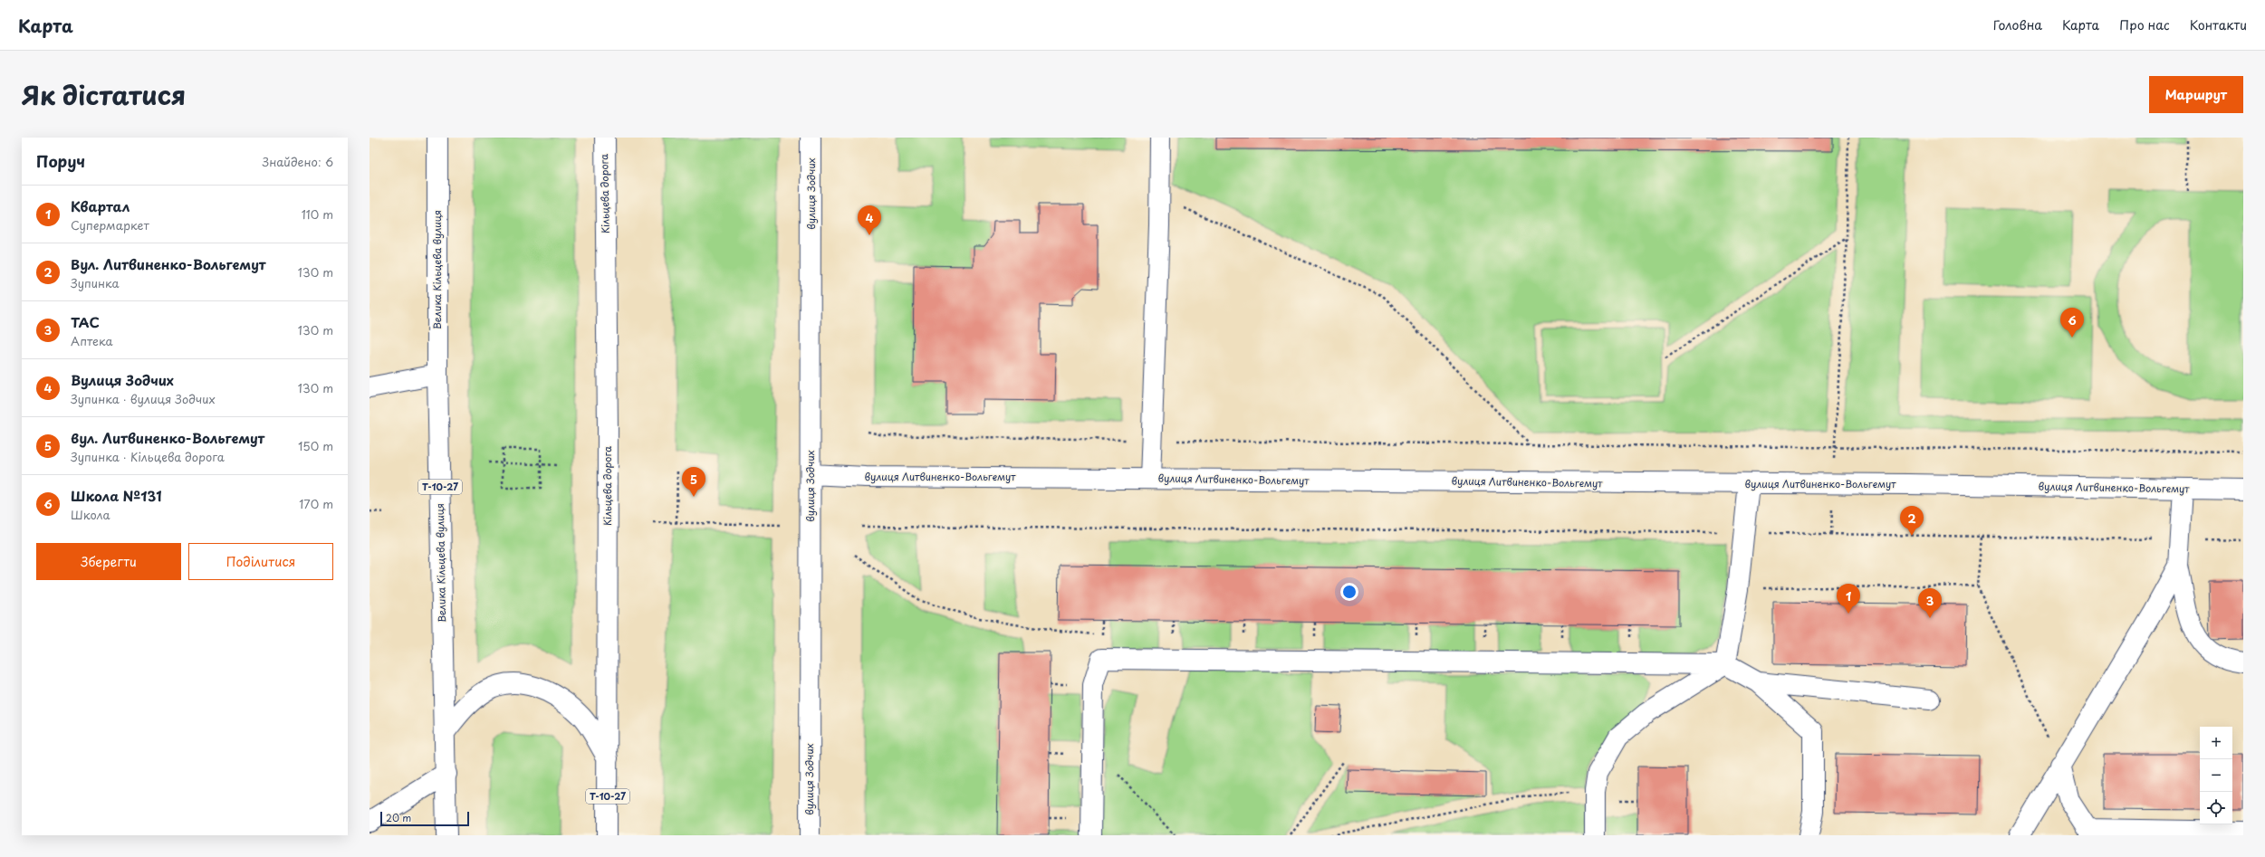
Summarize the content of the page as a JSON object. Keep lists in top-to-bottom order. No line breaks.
{"streets":{"main road":["Кільцева дорога","вулиця Зодчих","Велика Кільцева вулиця","вулиця Литвиненко-Вольгемут","Т-10-27"]},"crossings":[["вулиця Зодчих","вулиця Литвиненко-Вольгемут"]],"scale_bar":"20 m","page":{"header":"Карта","nav":["Головна","Карта","Про нас","Контакти"],"title":"Як дістатися","buttons":["Маршрут",["Зберегти","Поділитися"]],"heading":["Поруч","Знайдено: 6"],"list":[{"mark":"1","name":"Квартал","note":"Супермаркет","value":"110 m"},{"mark":"2","name":"Вул. Литвиненко-Вольгемут","note":"Зупинка","value":"130 m"},{"mark":"3","name":"ТАС","note":"Аптека","value":"130 m"},{"mark":"4","name":"Вулиця Зодчих","note":"Зупинка · вулиця Зодчих","value":"130 m"},{"mark":"5","name":"вул. Литвиненко-Вольгемут","note":"Зупинка · Кільцева дорога","value":"150 m"},{"mark":"6","name":"Школа №131","note":"Школа","value":"170 m"}],"pins":["4","6","5","2","1","3"],"map_buttons":["+","−"],"scale":"20 m"}}
